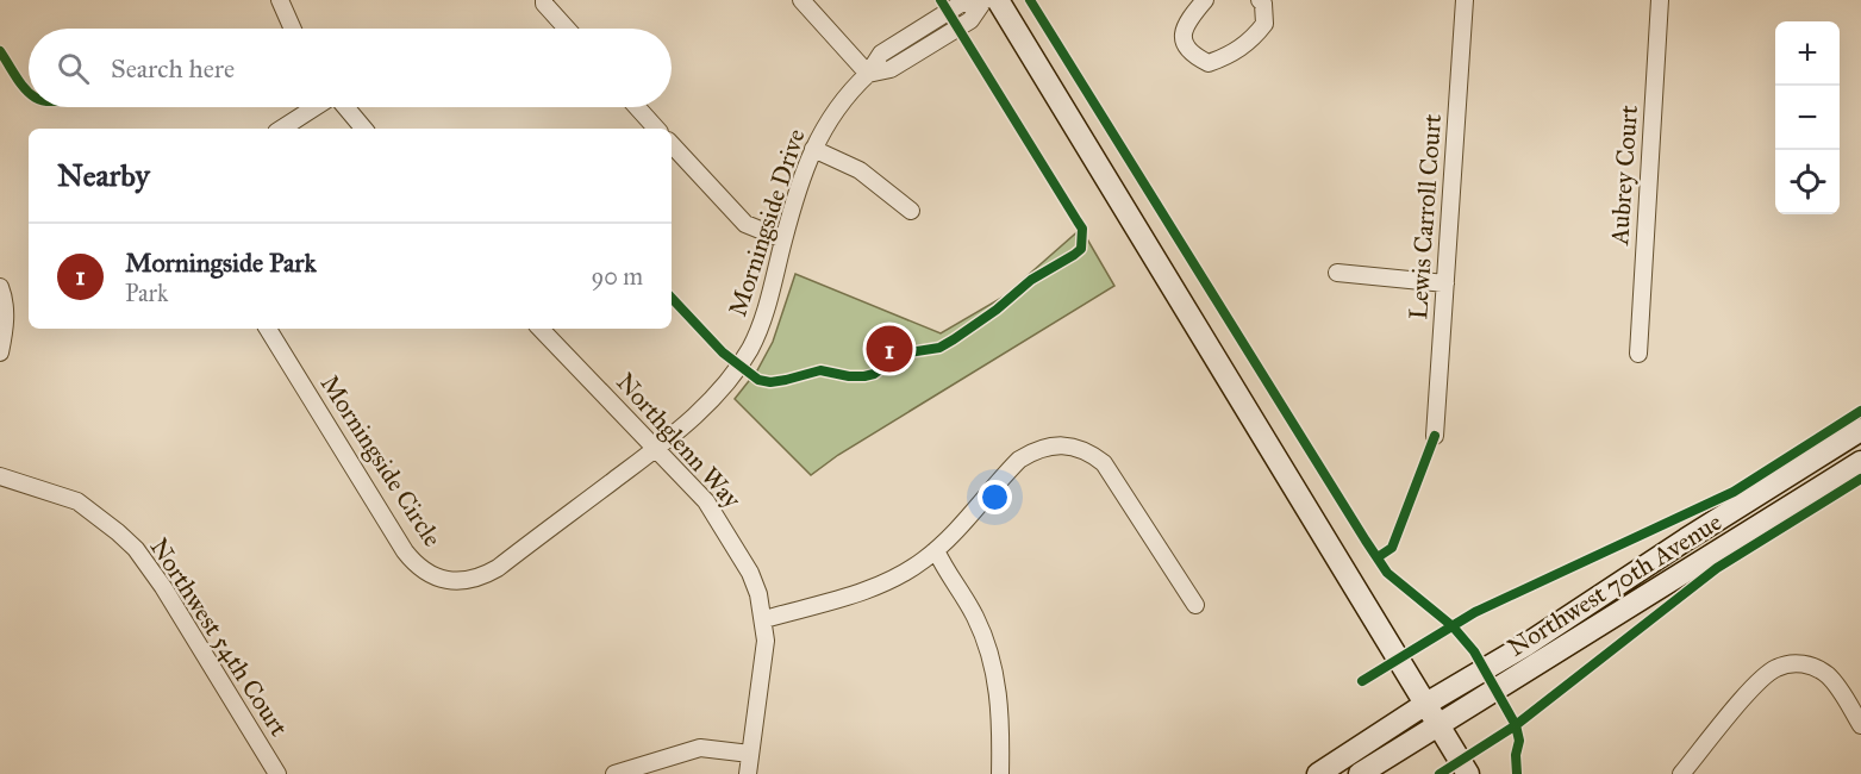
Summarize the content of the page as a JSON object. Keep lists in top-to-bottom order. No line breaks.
{"streets":{"main road":["Northwest 70th Avenue"],"street":["Aubrey Court","Lewis Carroll Court","Morningside Drive","Northglenn Way","Morningside Circle","Northwest 54th Court"]},"crossings":[["Morningside Drive","Northglenn Way"],["Morningside Drive","Morningside Circle"],["Northglenn Way","Morningside Circle"]],"page":{"map_buttons":["+","−"],"search":"Search here","heading":"Nearby","list":[{"mark":"1","name":"Morningside Park","note":"Park","value":"90 m"}],"pins":"1"}}
